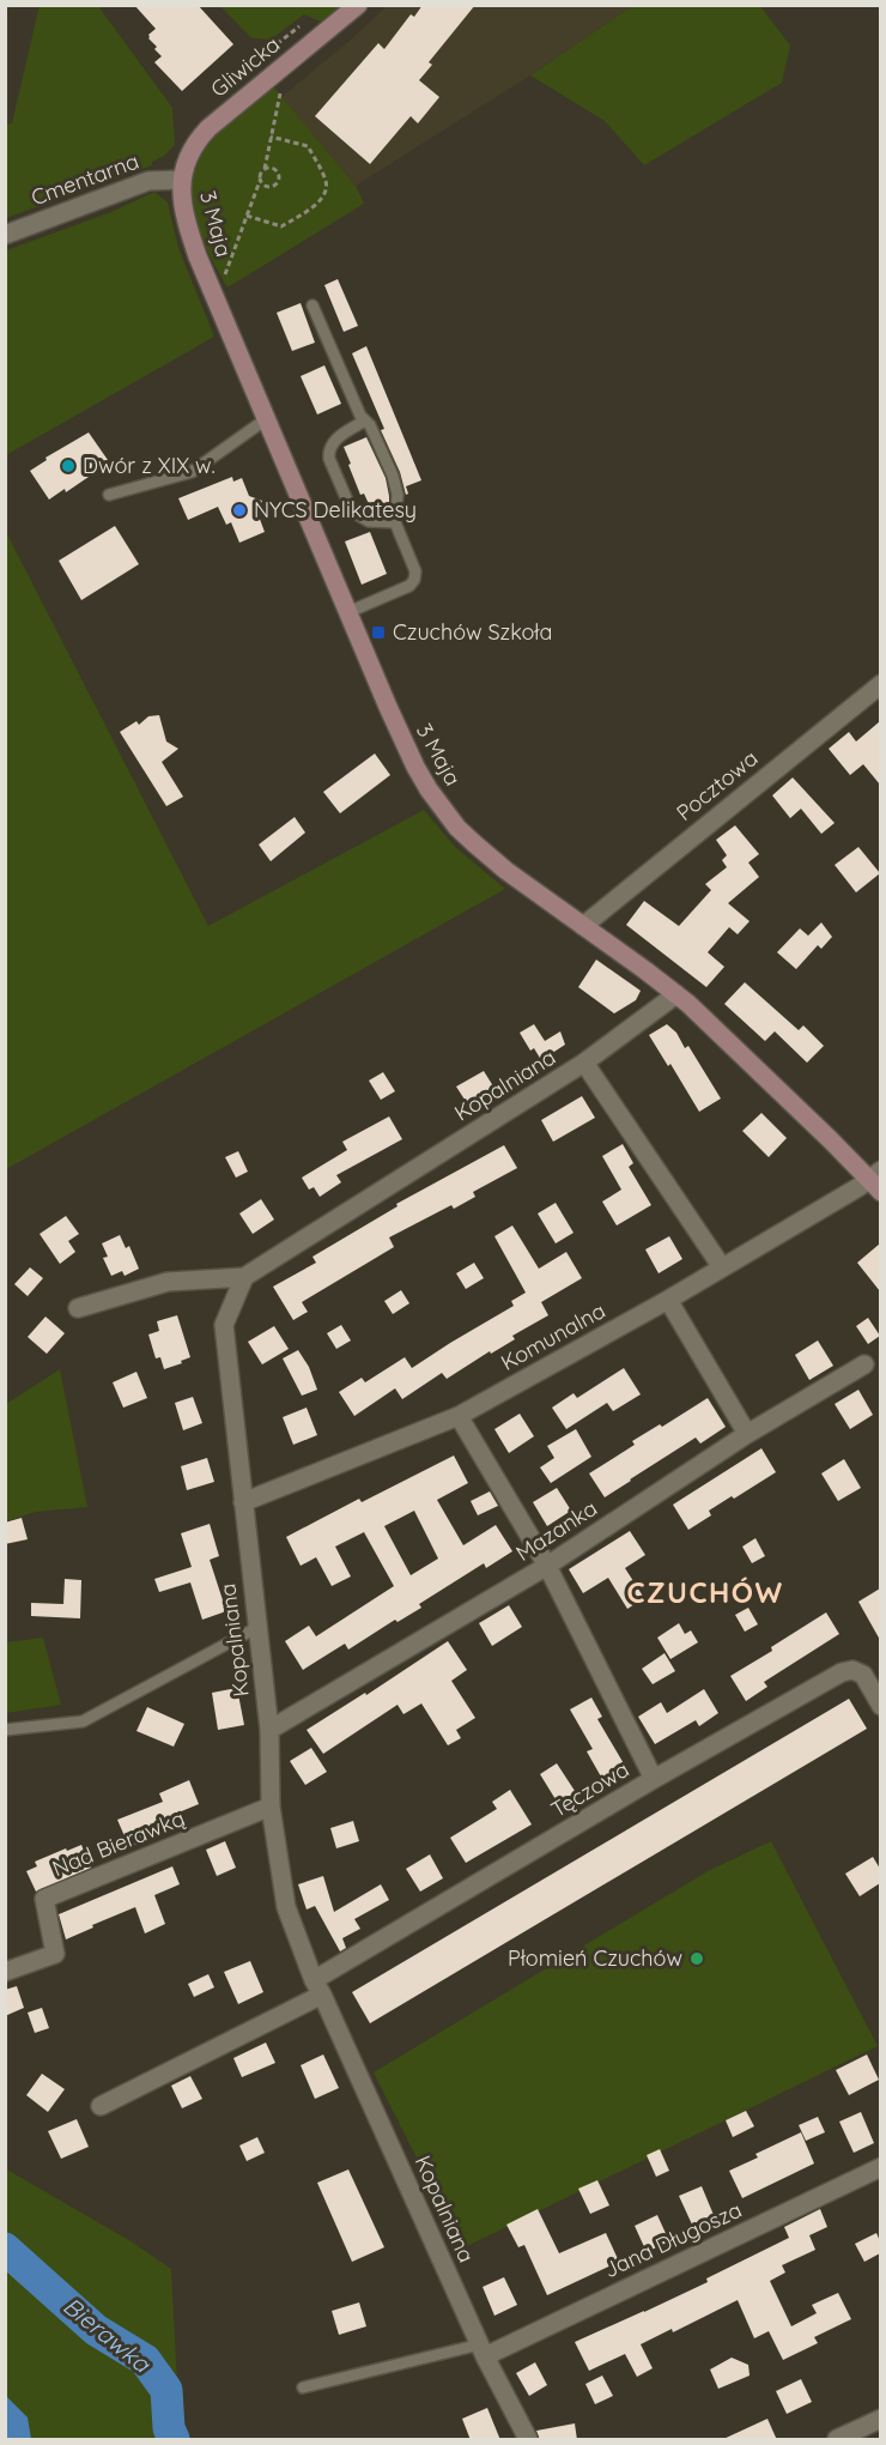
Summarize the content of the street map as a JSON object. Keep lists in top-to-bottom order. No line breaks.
{"streets":{"main road":["Gliwicka","3 Maja"],"street":["Cmentarna","Pocztowa","Kopalniana","Komunalna","Mazanka","Tęczowa","Nad Bierawką","Jana Długosza"]},"crossings":[["Gliwicka","Cmentarna"],["Gliwicka","3 Maja"],["Cmentarna","3 Maja"],["3 Maja","Pocztowa"],["3 Maja","Kopalniana"],["3 Maja","Komunalna"],["Kopalniana","Komunalna"],["Kopalniana","Mazanka"],["Kopalniana","Tęczowa"],["Kopalniana","Nad Bierawką"],["Kopalniana","Jana Długosza"]],"districts":["CZUCHÓW"],"water":["Bierawka"],"places":{"other":["Dwór z XIX w.","NYCS Delikatesy","Płomień Czuchów"],"transit":["Czuchów Szkoła"]}}
